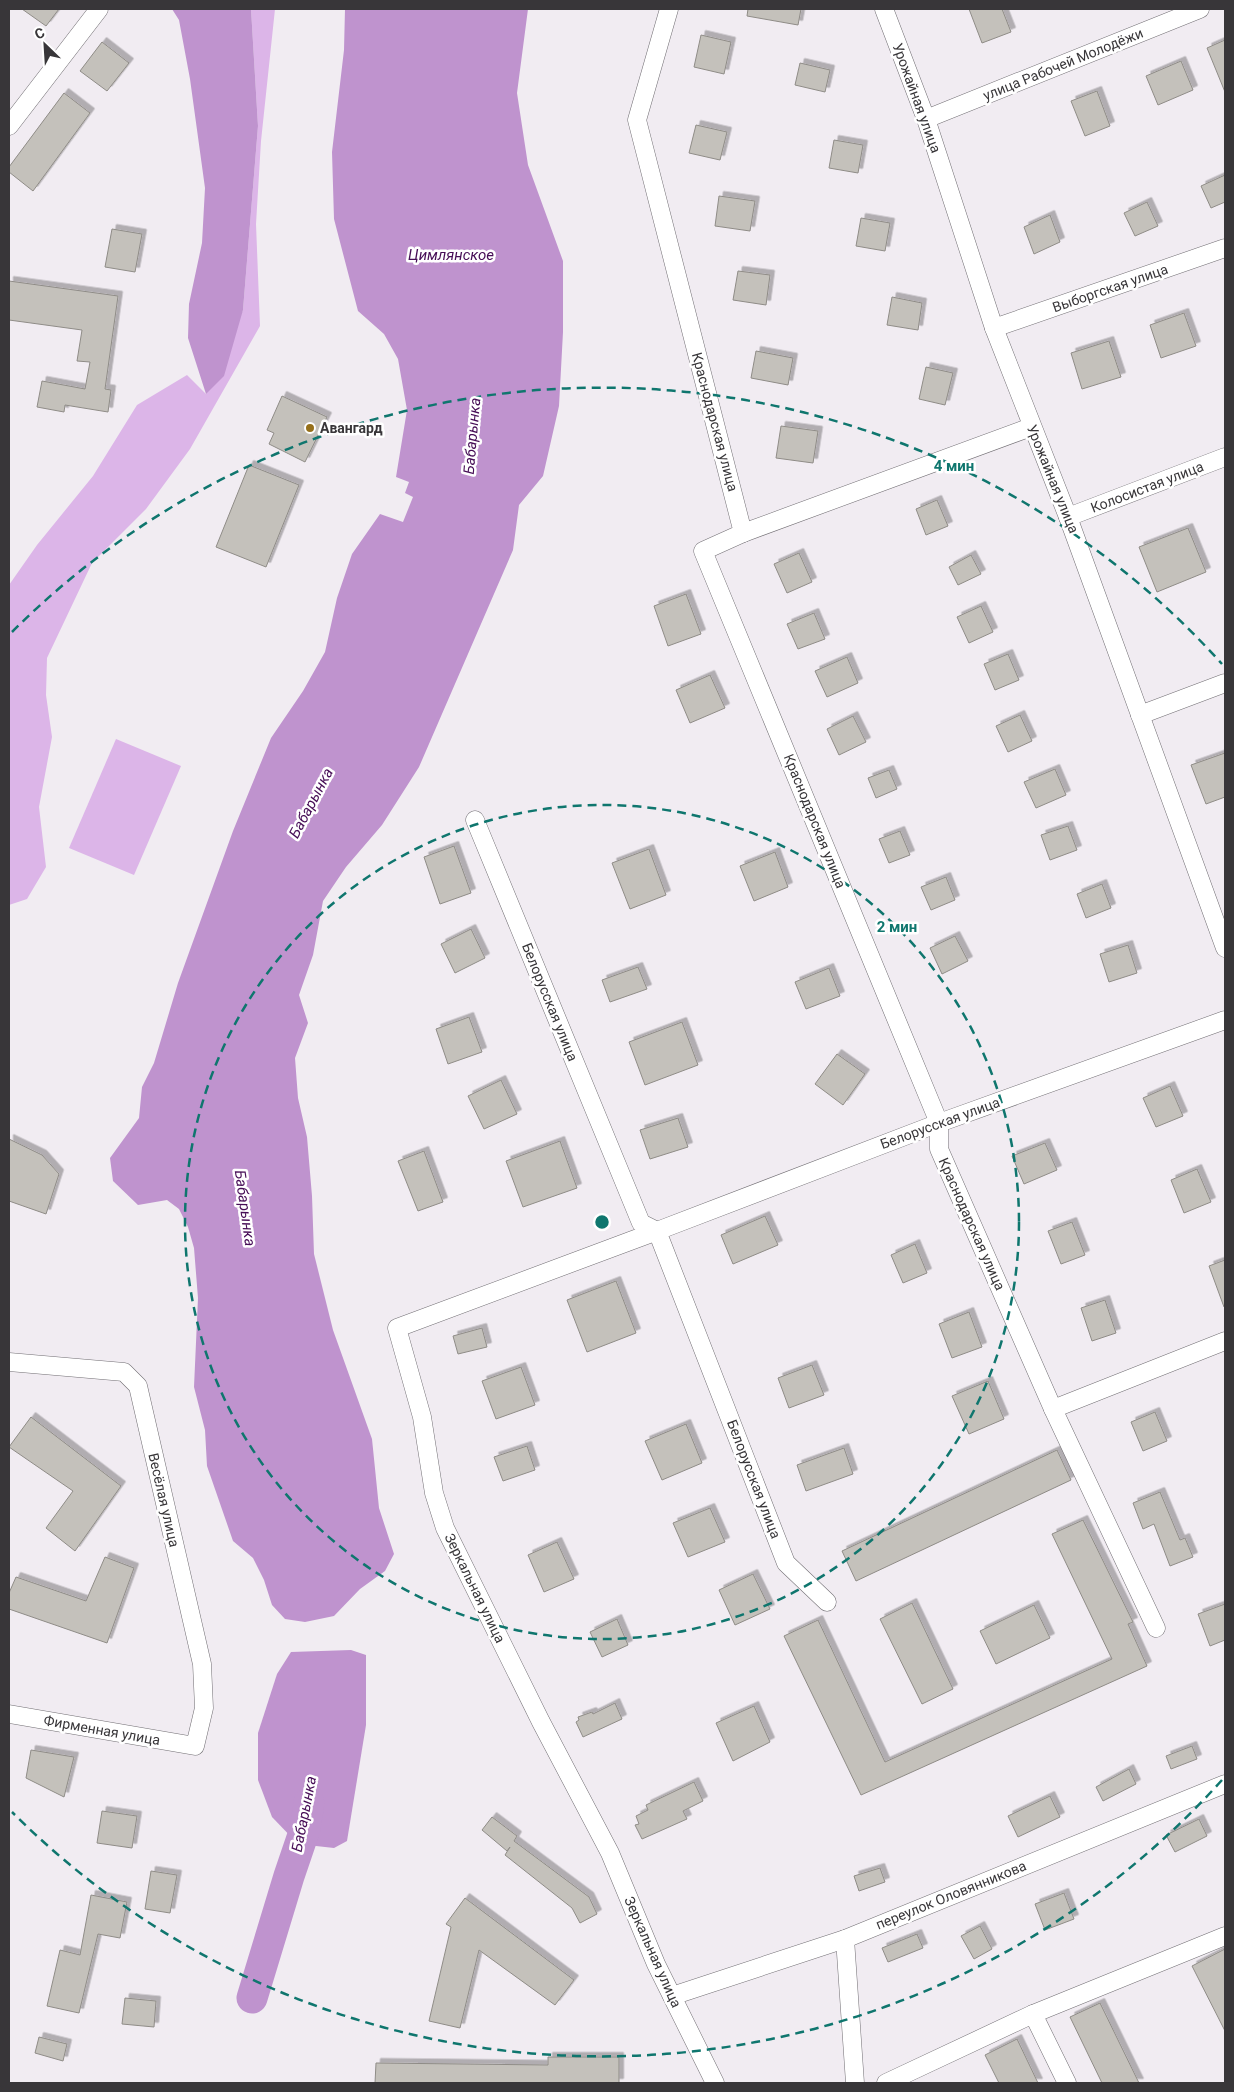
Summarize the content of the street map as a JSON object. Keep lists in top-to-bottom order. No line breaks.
{"streets":{"street":["улица Рабочей Молодёжи","Урожайная улица","Выборгская улица","Краснодарская улица","Колосистая улица","Белорусская улица","Весёлая улица","Зеркальная улица","Фирменная улица","переулок Оловянникова"]},"crossings":[["улица Рабочей Молодёжи","Урожайная улица"],["Урожайная улица","Выборгская улица"],["Урожайная улица","Колосистая улица"],["Краснодарская улица","Белорусская улица"],["Белорусская улица","Зеркальная улица"],["Весёлая улица","Фирменная улица"],["Зеркальная улица","переулок Оловянникова"]],"water":["Цимлянское","Бабарынка"],"places":["Авангард"],"north":"top left","rings":["4 мин","2 мин"]}
